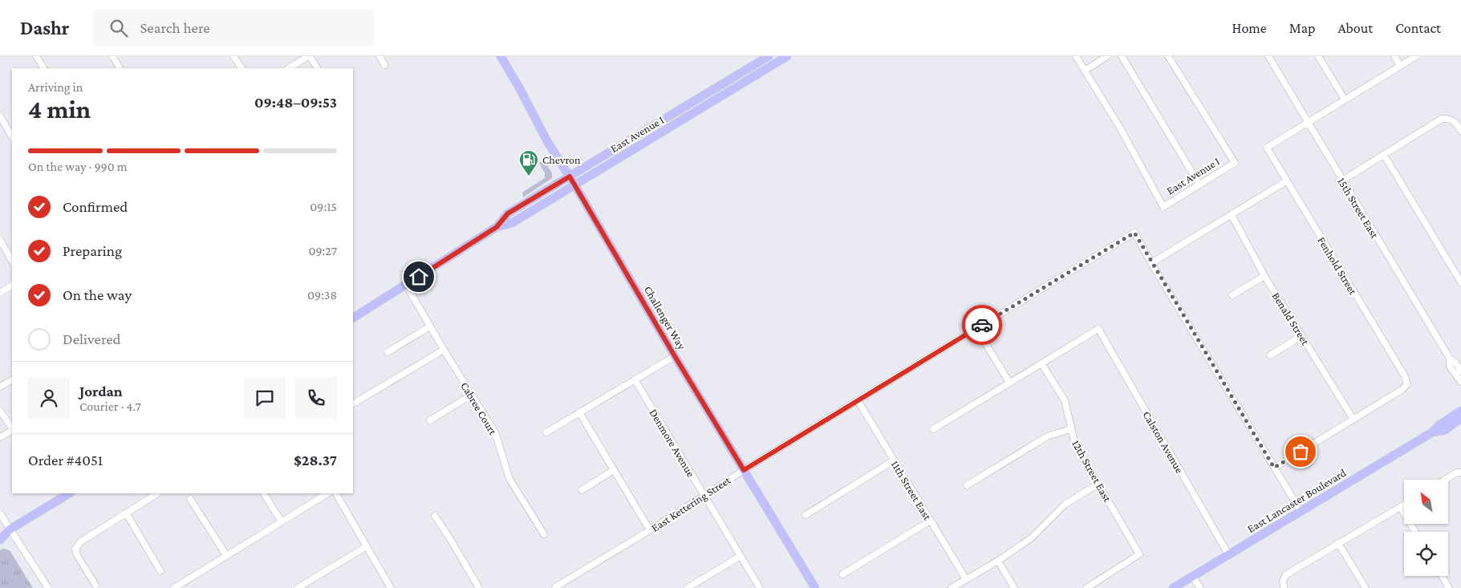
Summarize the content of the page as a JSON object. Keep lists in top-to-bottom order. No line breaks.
{"streets":{"main road":["East Avenue I","Challenger Way","East Lancaster Boulevard"],"street":["15th Street East","Fenhold Street","Benald Street","Cabree Court","Calston Avenue","Denmore Avenue","12th Street East","11th Street East","East Kettering Street"]},"crossings":[["East Avenue I","Challenger Way"],["East Avenue I","Cabree Court"],["15th Street East","Fenhold Street"],["Fenhold Street","Benald Street"],["Challenger Way","East Kettering Street"],["Calston Avenue","12th Street East"],["Calston Avenue","East Lancaster Boulevard"],["Denmore Avenue","East Kettering Street"],["11th Street East","East Kettering Street"]],"places":{"fuel station":["Chevron"]},"north":"top left","page":{"header":"Dashr","search":"Search here","nav":["Home","Map","About","Contact"],"heading":["4 min","Arriving in","09:48–09:53"],"panel":["Jordan","Courier · 4.7","Order #4051","$28.37"],"bar":"On the way · 990 m","list":[["Confirmed","09:15"],["Preparing","09:27"],["On the way","09:38"],"Delivered"]}}
